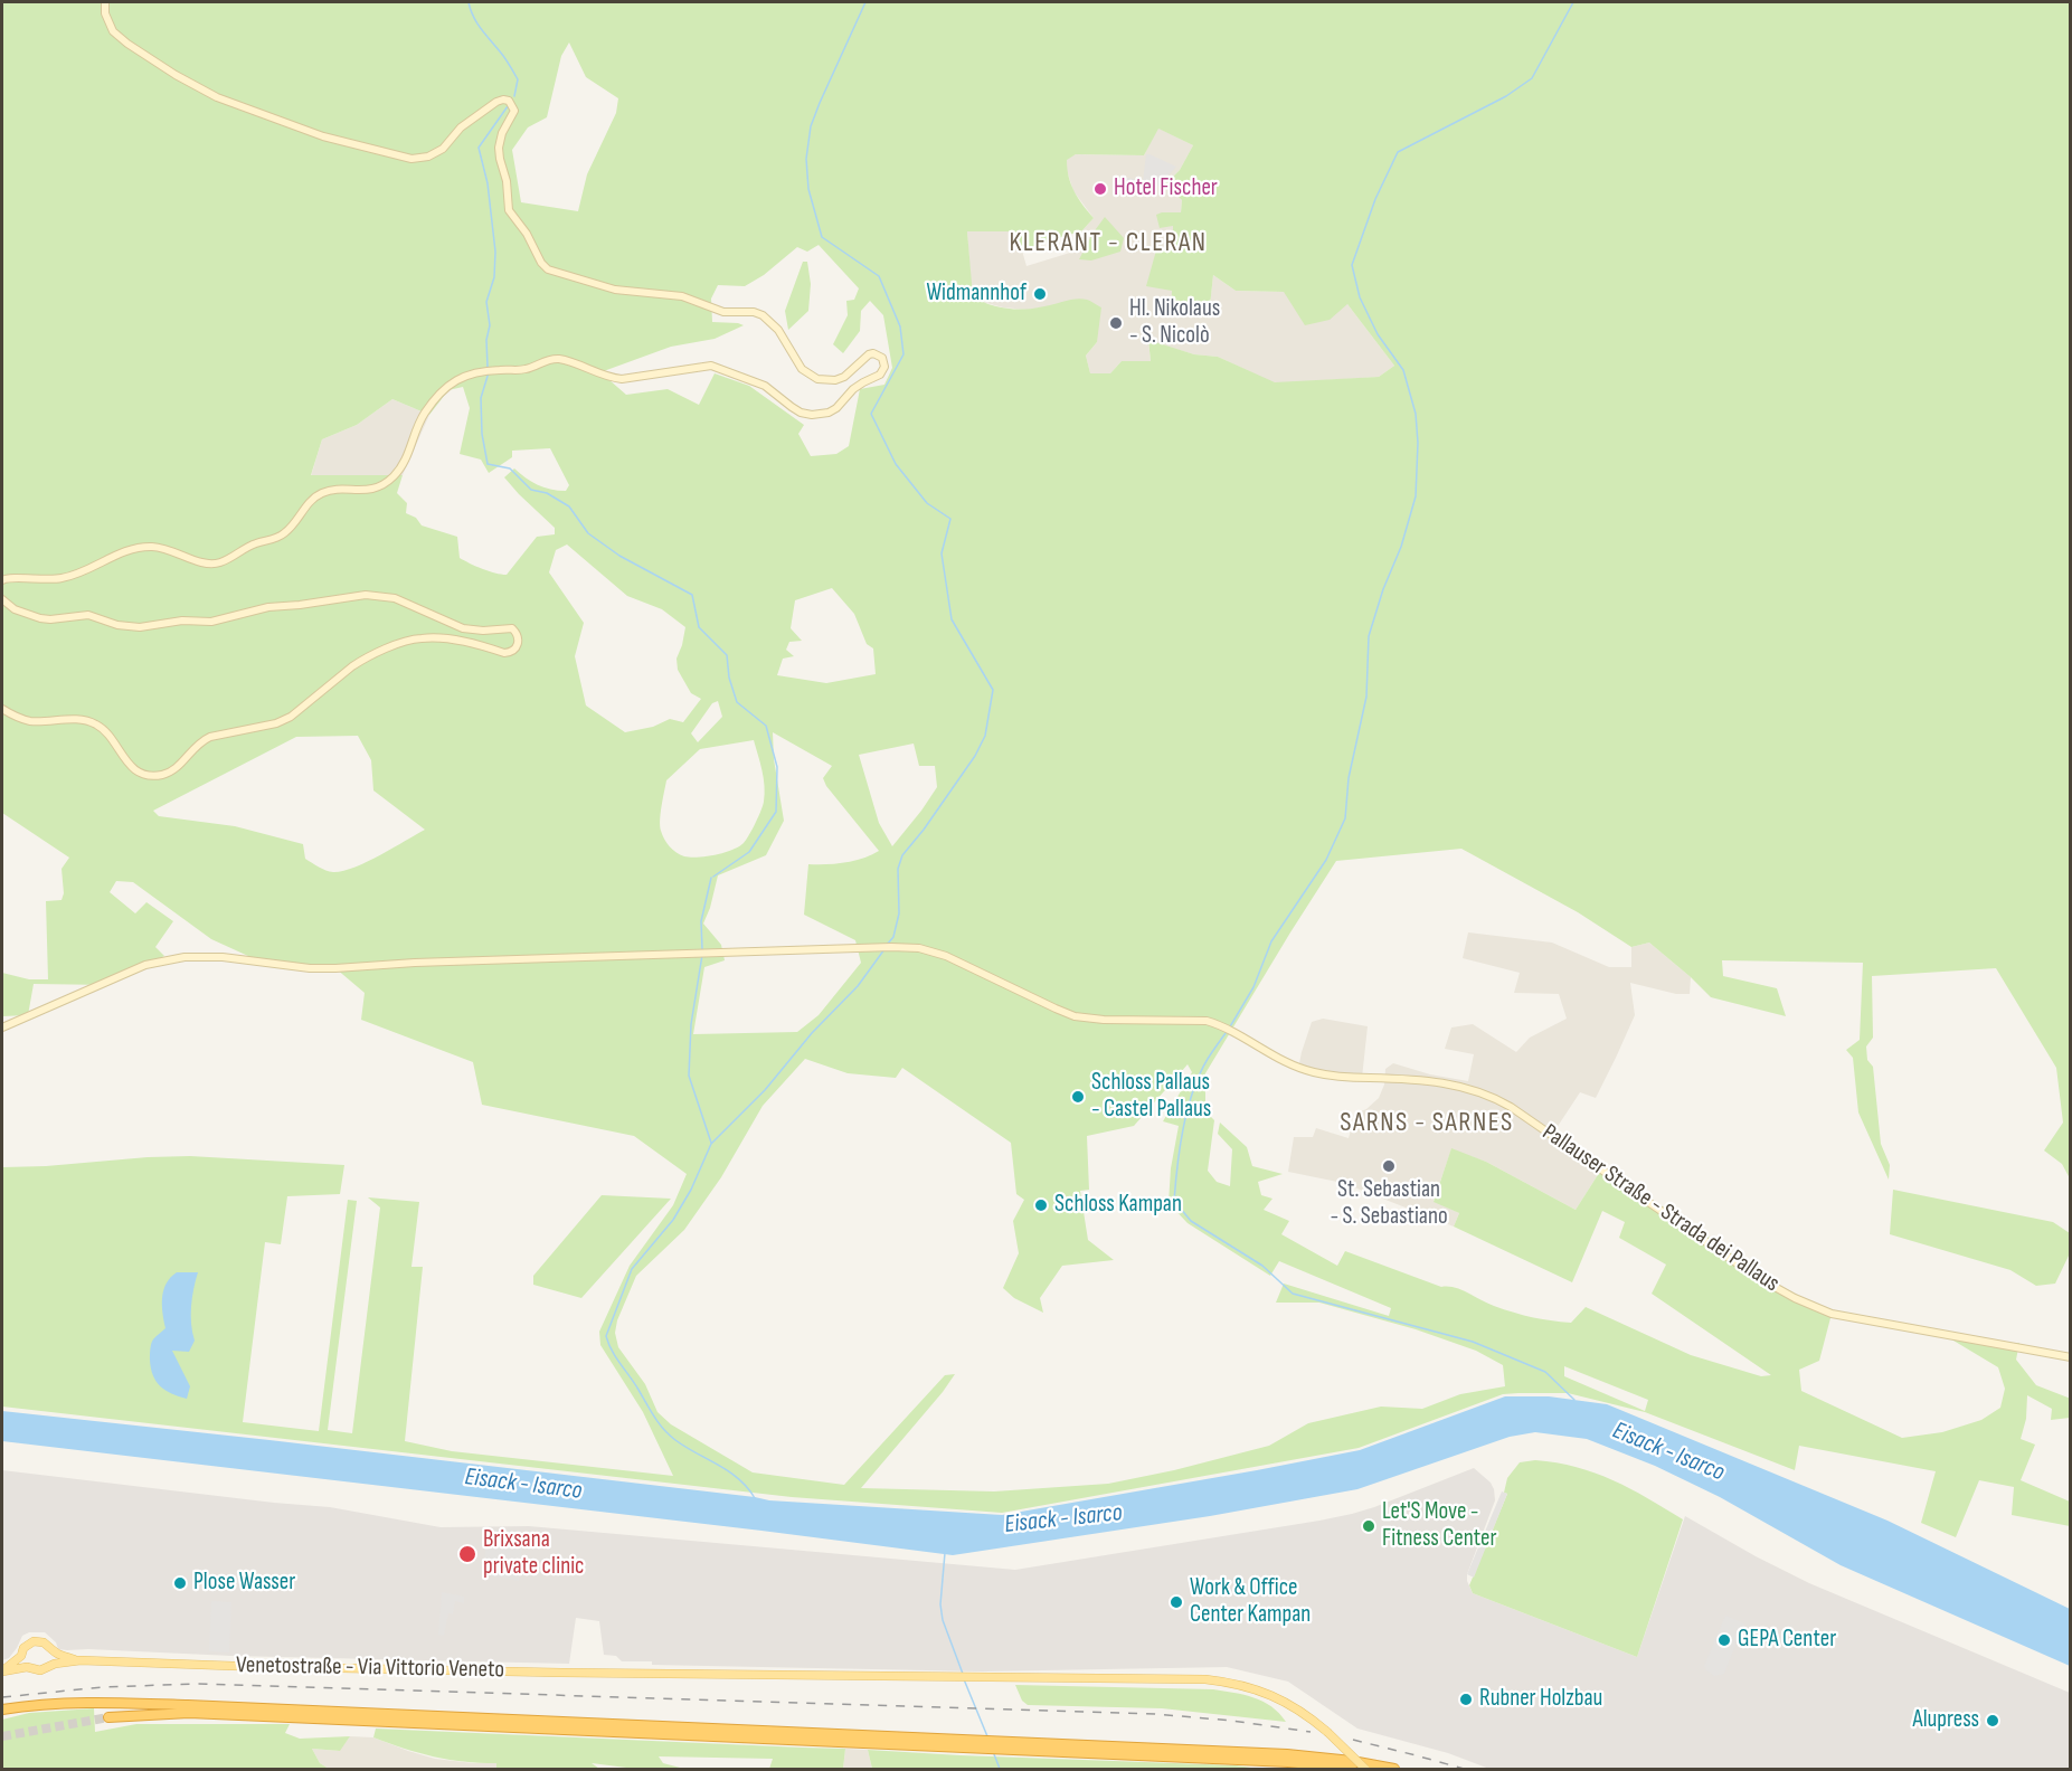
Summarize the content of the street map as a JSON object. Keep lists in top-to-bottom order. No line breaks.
{"streets":{"main road":["Venetostraße - Via Vittorio Veneto"],"street":["Pallauser Straße - Strada dei Pallaus"]},"districts":["KLERANT - CLERAN","SARNS - SARNES"],"water":["Eisack - Isarco"],"places":["Hotel Fischer","Widmannhof","Hl. Nikolaus - S. Nicolò","Schloss Pallaus - Castel Pallaus","St. Sebastian - S. Sebastiano","Schloss Kampan","Let'S Move - Fitness Center","Brixsana private clinic","Plose Wasser","Work & Office Center Kampan","GEPA Center","Rubner Holzbau","Alupress"]}
